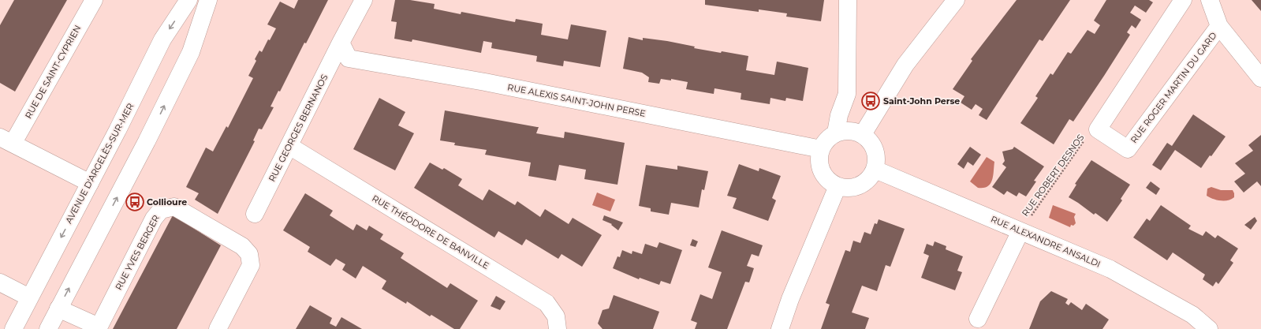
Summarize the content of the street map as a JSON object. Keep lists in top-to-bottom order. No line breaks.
{"streets":{"street":["RUE DE SAINT-CYPRIEN","RUE ROGER MARTIN DU GARD","RUE ALEXIS SAINT-JOHN PERSE","RUE GEORGES BERNANOS","AVENUE D'ARGELÈS-SUR-MER","RUE THÉODORE DE BANVILLE","RUE ALEXANDRE ANSALDI","RUE YVES BERGER"],"path":["RUE ROBERT DESNOS"]},"crossings":[["RUE ROGER MARTIN DU GARD","RUE ROBERT DESNOS"],["RUE ALEXIS SAINT-JOHN PERSE","RUE GEORGES BERNANOS"],["RUE ALEXIS SAINT-JOHN PERSE","RUE ALEXANDRE ANSALDI"],["RUE GEORGES BERNANOS","RUE THÉODORE DE BANVILLE"],["RUE ROBERT DESNOS","RUE ALEXANDRE ANSALDI"]],"places":{"bus stop":["Saint-John Perse","Collioure"]}}
